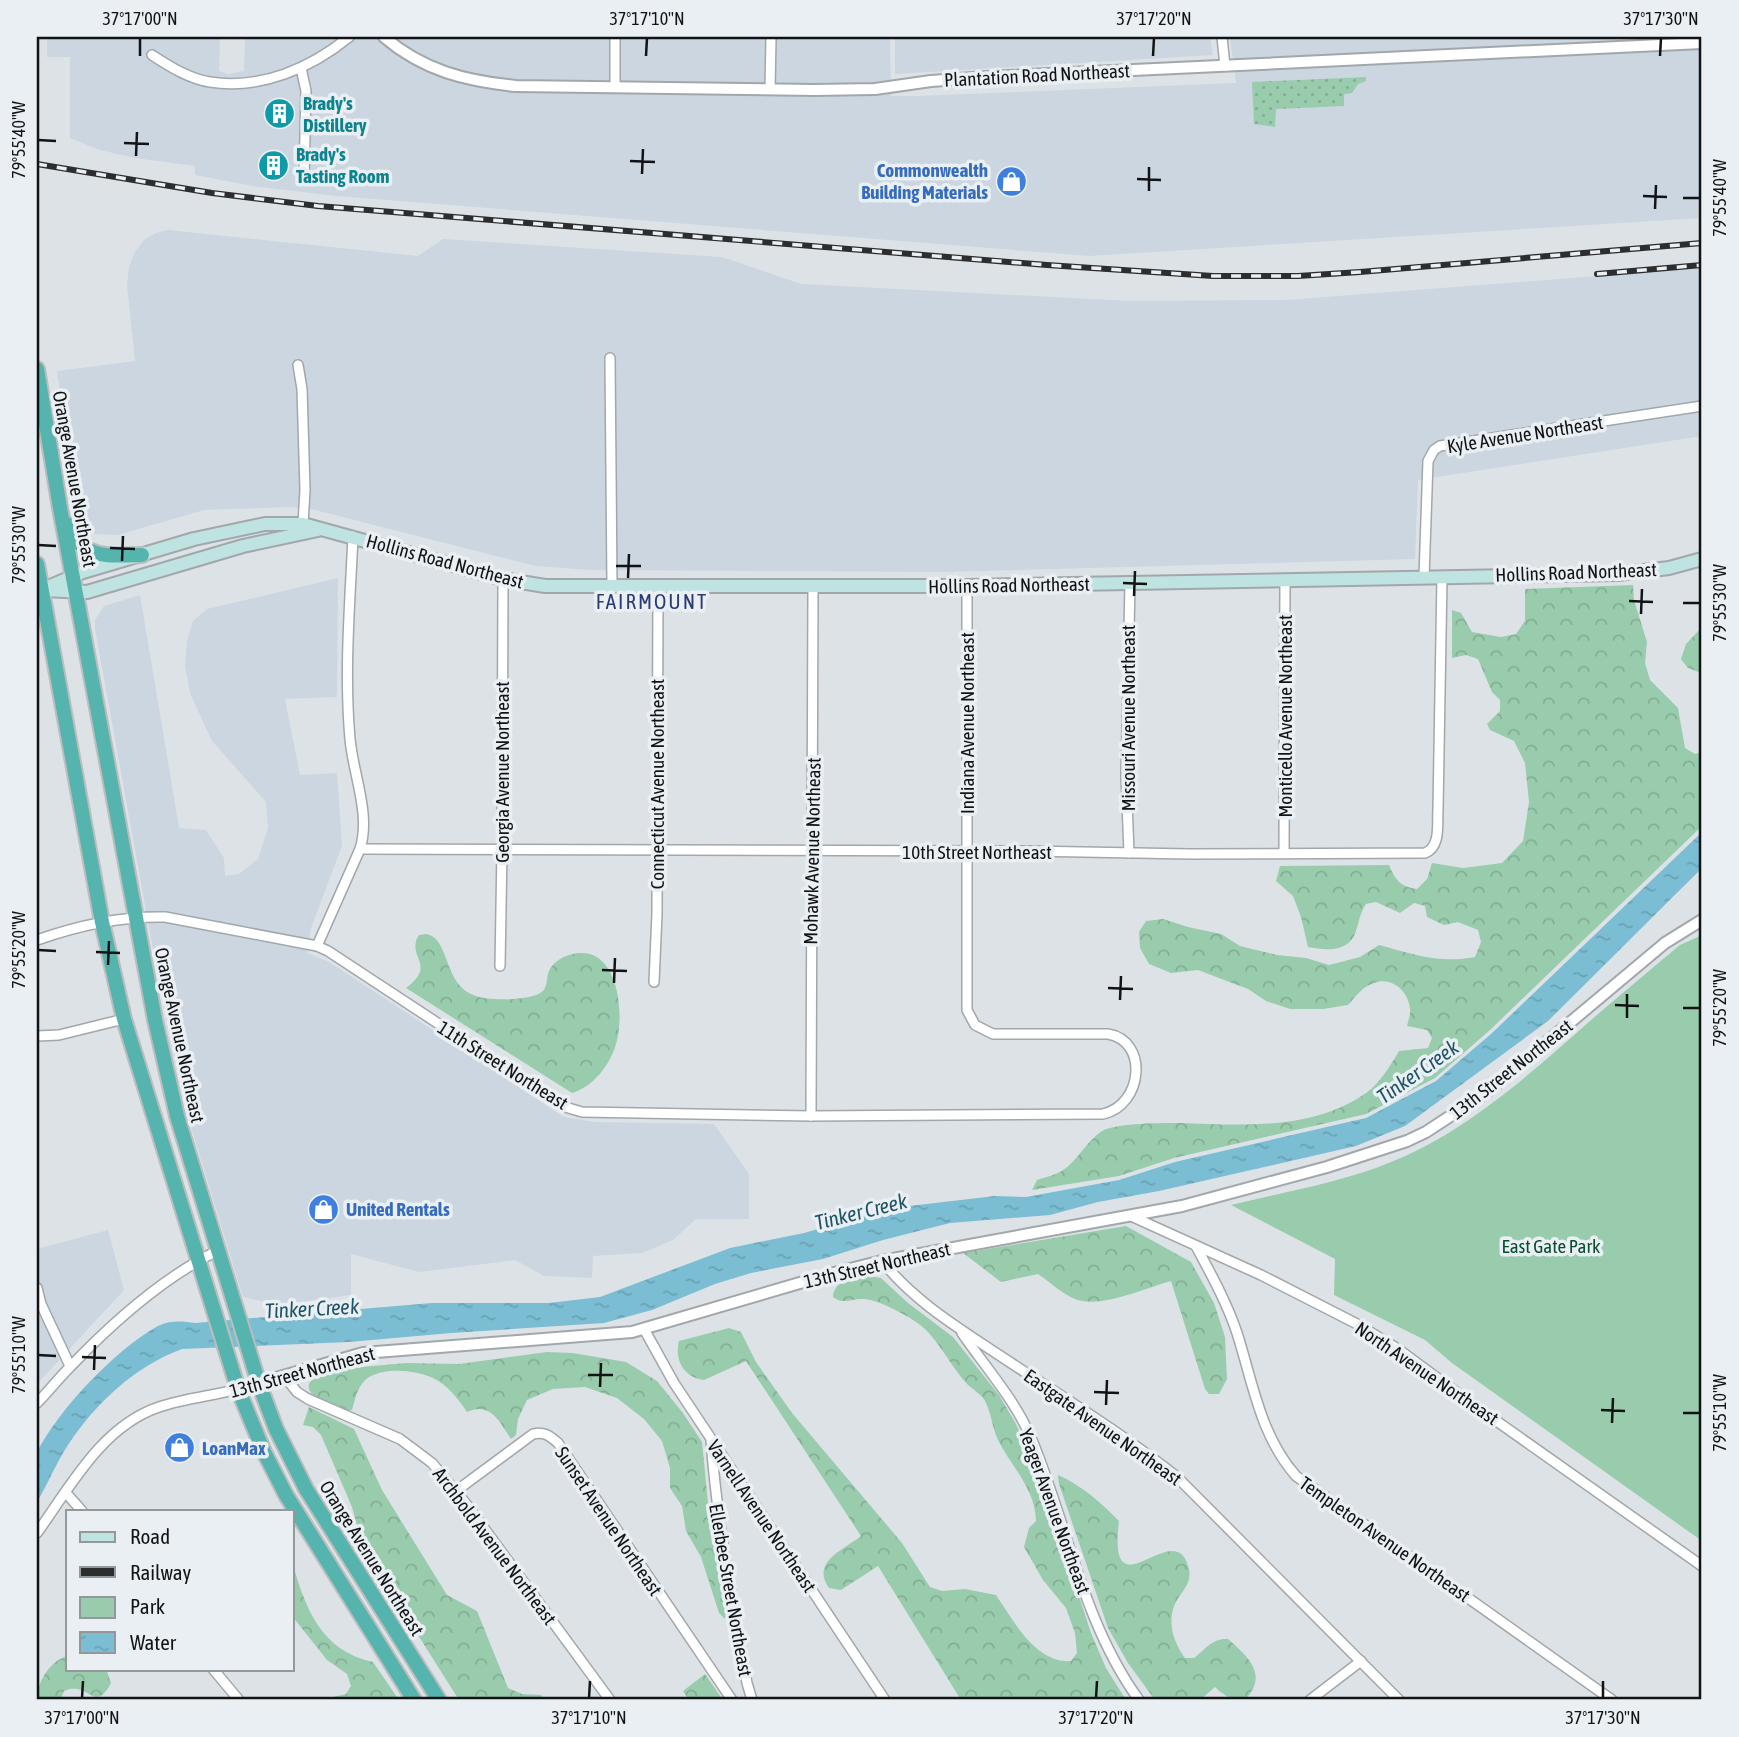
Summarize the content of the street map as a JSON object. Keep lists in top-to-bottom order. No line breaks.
{"streets":{"highway":["Orange Avenue Northeast"],"main road":["Hollins Road Northeast"],"street":["Plantation Road Northeast","Kyle Avenue Northeast","Monticello Avenue Northeast","Missouri Avenue Northeast","Indiana Avenue Northeast","Georgia Avenue Northeast","Connecticut Avenue Northeast","Mohawk Avenue Northeast","10th Street Northeast","11th Street Northeast","13th Street Northeast","North Avenue Northeast","Eastgate Avenue Northeast","Yeager Avenue Northeast","Varnell Avenue Northeast","Sunset Avenue Northeast","Templeton Avenue Northeast","Archbold Avenue Northeast","Ellerbee Street Northeast"]},"crossings":[["Kyle Avenue Northeast","Hollins Road Northeast"],["Orange Avenue Northeast","Hollins Road Northeast"],["Orange Avenue Northeast","11th Street Northeast"],["Orange Avenue Northeast","13th Street Northeast"],["Hollins Road Northeast","Monticello Avenue Northeast"],["Hollins Road Northeast","Missouri Avenue Northeast"],["Hollins Road Northeast","Indiana Avenue Northeast"],["Hollins Road Northeast","Georgia Avenue Northeast"],["Hollins Road Northeast","Connecticut Avenue Northeast"],["Hollins Road Northeast","Mohawk Avenue Northeast"],["Hollins Road Northeast","10th Street Northeast"],["Monticello Avenue Northeast","10th Street Northeast"],["Missouri Avenue Northeast","10th Street Northeast"],["Indiana Avenue Northeast","10th Street Northeast"],["Indiana Avenue Northeast","11th Street Northeast"],["Georgia Avenue Northeast","10th Street Northeast"],["Connecticut Avenue Northeast","10th Street Northeast"],["Mohawk Avenue Northeast","10th Street Northeast"],["Mohawk Avenue Northeast","11th Street Northeast"],["13th Street Northeast","North Avenue Northeast"],["13th Street Northeast","Eastgate Avenue Northeast"],["13th Street Northeast","Varnell Avenue Northeast"],["13th Street Northeast","Archbold Avenue Northeast"],["North Avenue Northeast","Templeton Avenue Northeast"],["Eastgate Avenue Northeast","Yeager Avenue Northeast"],["Varnell Avenue Northeast","Ellerbee Street Northeast"],["Sunset Avenue Northeast","Archbold Avenue Northeast"]],"districts":["FAIRMOUNT"],"water":["Tinker Creek"],"parks":["East Gate Park"],"places":{"building":["Brady's Distillery","Brady's Tasting Room"],"shop":["Commonwealth Building Materials","United Rentals","LoanMax"]},"legend":["Road","Railway","Park","Water"],"coordinates":["37°17'00\"N","37°17'10\"N","37°17'20\"N","37°17'30\"N","79°55'40\"W","79°55'30\"W","79°55'20\"W","79°55'10\"W"]}
